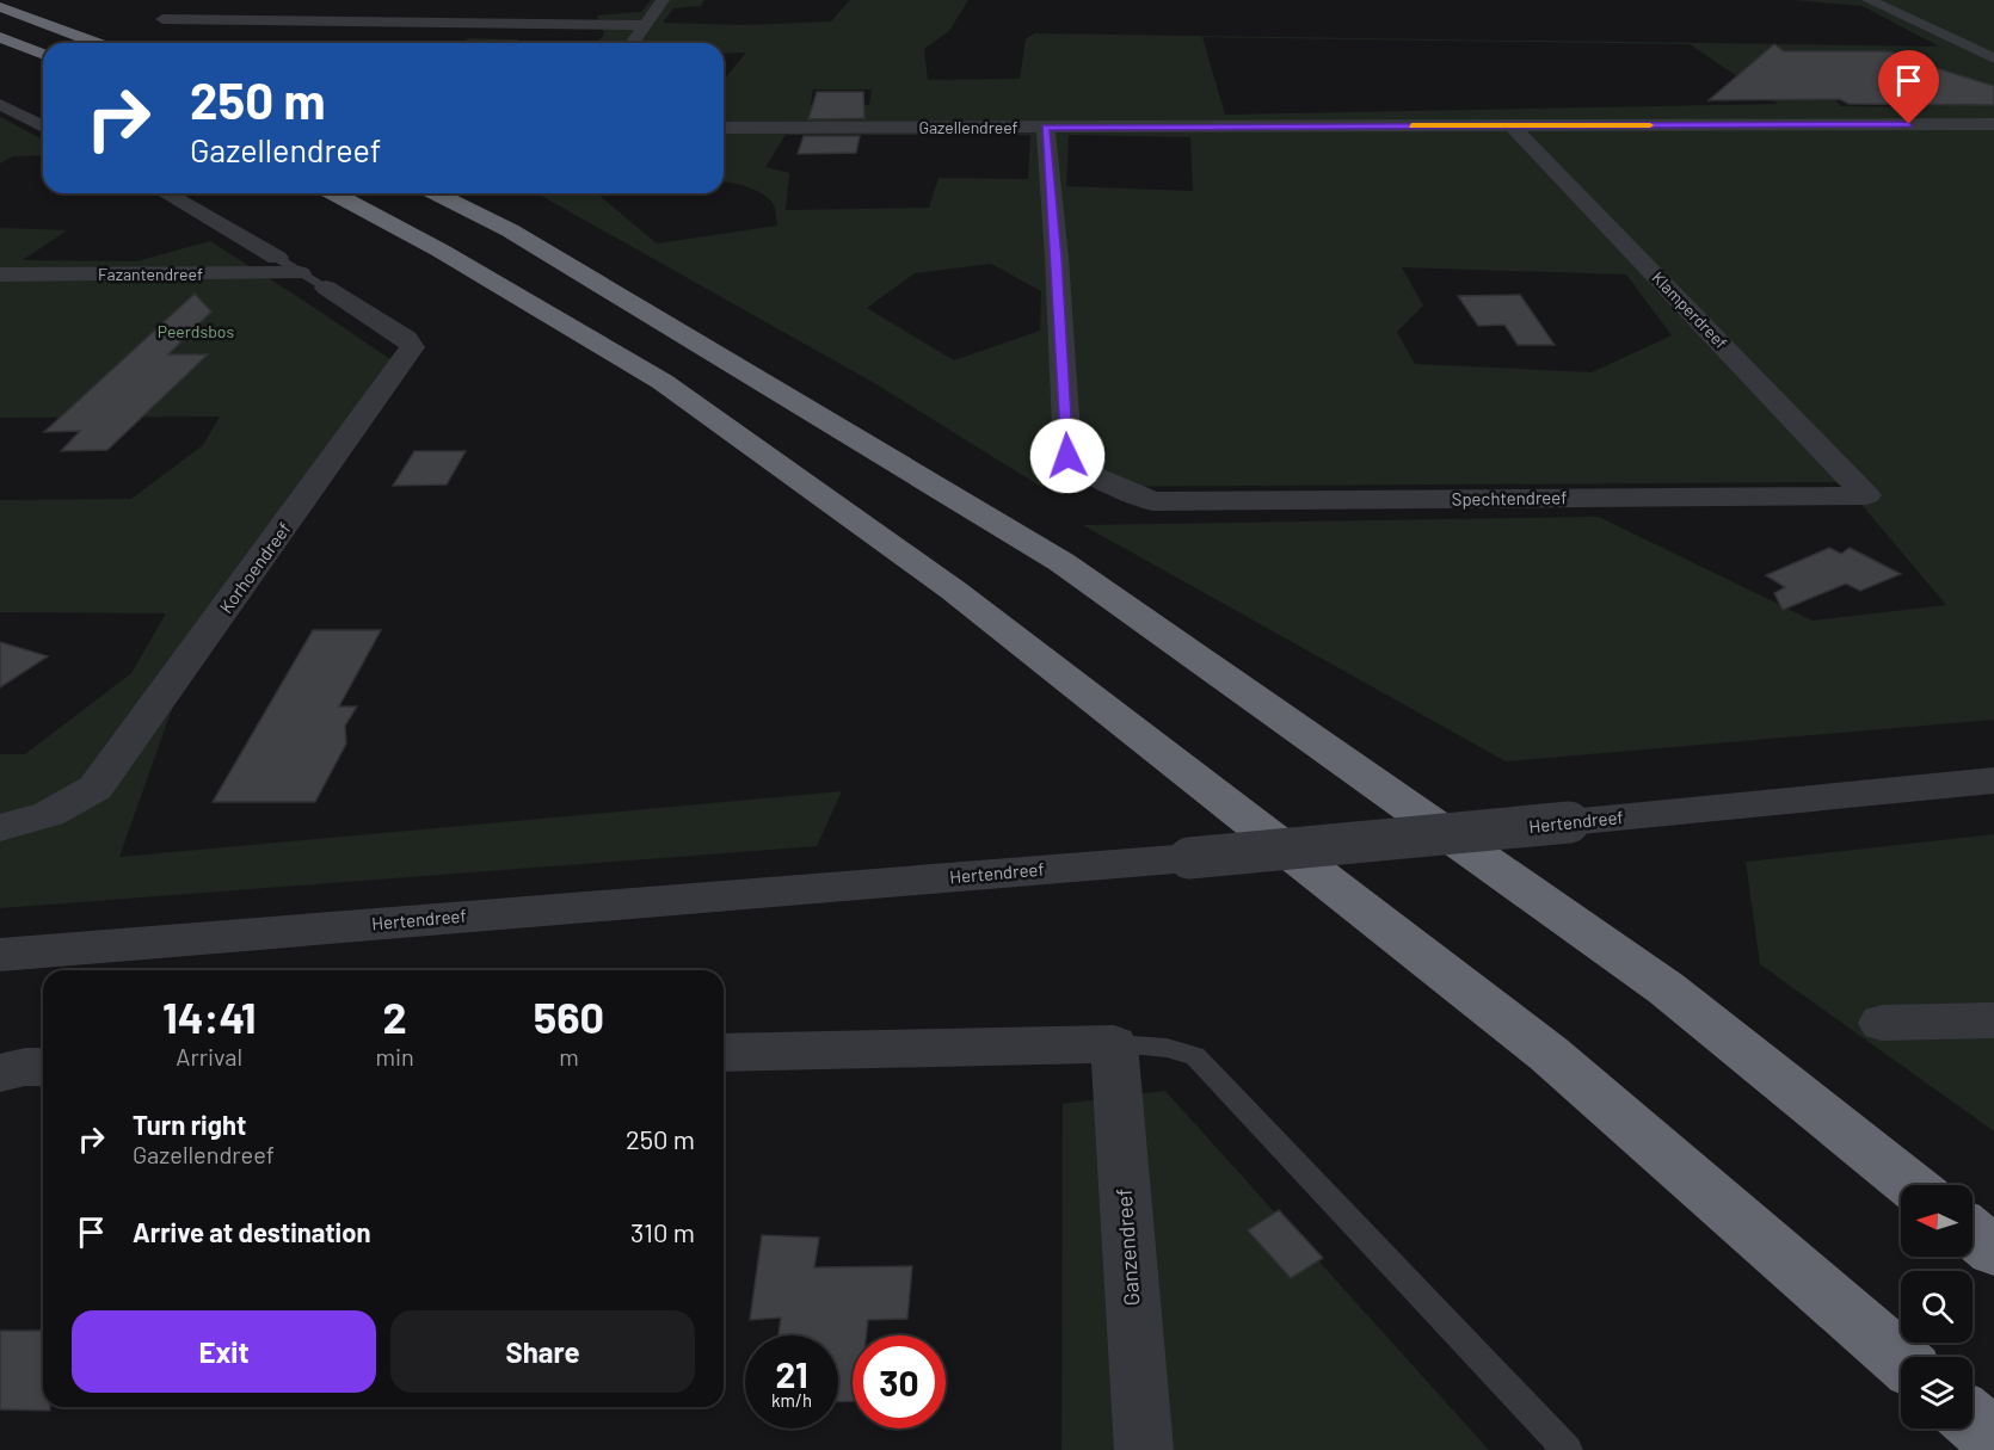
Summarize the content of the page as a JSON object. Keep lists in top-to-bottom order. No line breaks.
{"streets":{"street":["Gazellendreef","Fazantendreef","Klamperdreef","Spechtendreef","Korhoendreef","Hertendreef","Ganzendreef"]},"crossings":[["Gazellendreef","Klamperdreef"],["Gazellendreef","Spechtendreef"],["Fazantendreef","Korhoendreef"],["Klamperdreef","Spechtendreef"]],"parks":["Peerdsbos"],"north":"left","page":{"turn":["250 m","Gazellendreef"],"eta":["14:41","Arrival","2","min","560","m"],"list":[{"name":"Turn right","note":"Gazellendreef","value":"250 m"},{"name":"Arrive at destination","value":"310 m"}],"buttons":["Exit","Share"],"speed":"21 km/h","limit":"30"}}
